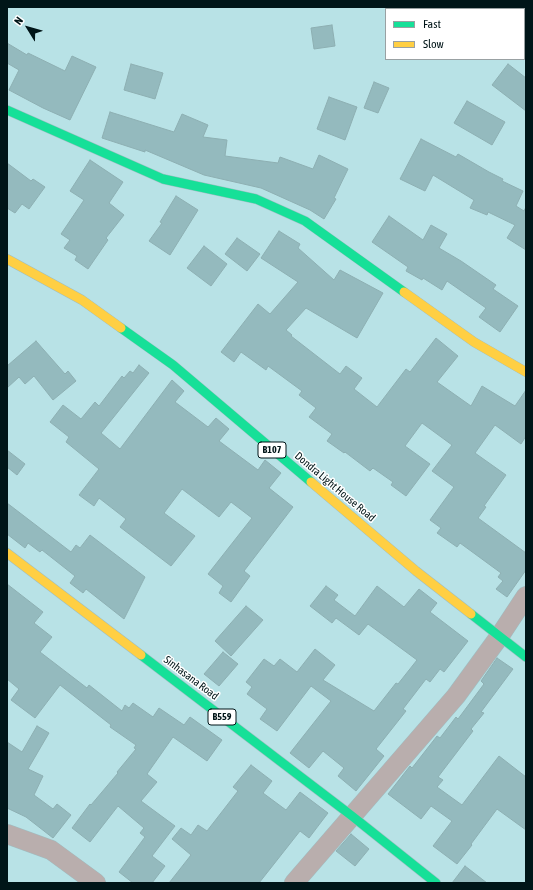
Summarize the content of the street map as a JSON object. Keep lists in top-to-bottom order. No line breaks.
{"streets":{"main road":["B107","Dondra Light House Road","Sinhasana Road","B559"]},"legend":["Fast","Slow"],"north":"top left"}
